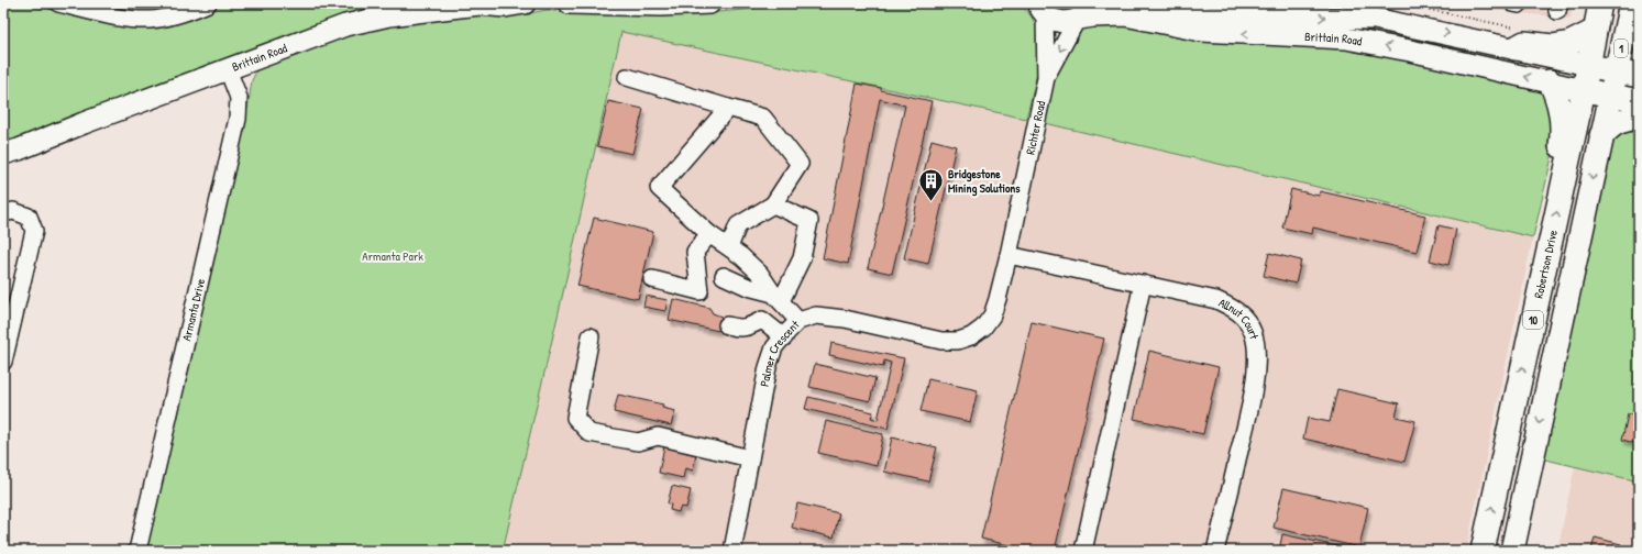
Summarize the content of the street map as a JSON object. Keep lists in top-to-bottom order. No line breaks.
{"streets":{"highway":["1","Robertson Drive","10"],"main road":["Brittain Road"],"street":["Richter Road","Armanta Drive","Allnut Court","Palmer Crescent"]},"crossings":[["Brittain Road","1"],["Brittain Road","Richter Road"],["Brittain Road","Robertson Drive"],["Brittain Road","Armanta Drive"],["1","Robertson Drive"],["1","10"],["Richter Road","Allnut Court"],["Richter Road","Palmer Crescent"],["Allnut Court","Palmer Crescent"]],"parks":["Armanta Park"],"places":{"building":["Bridgestone Mining Solutions"]}}
